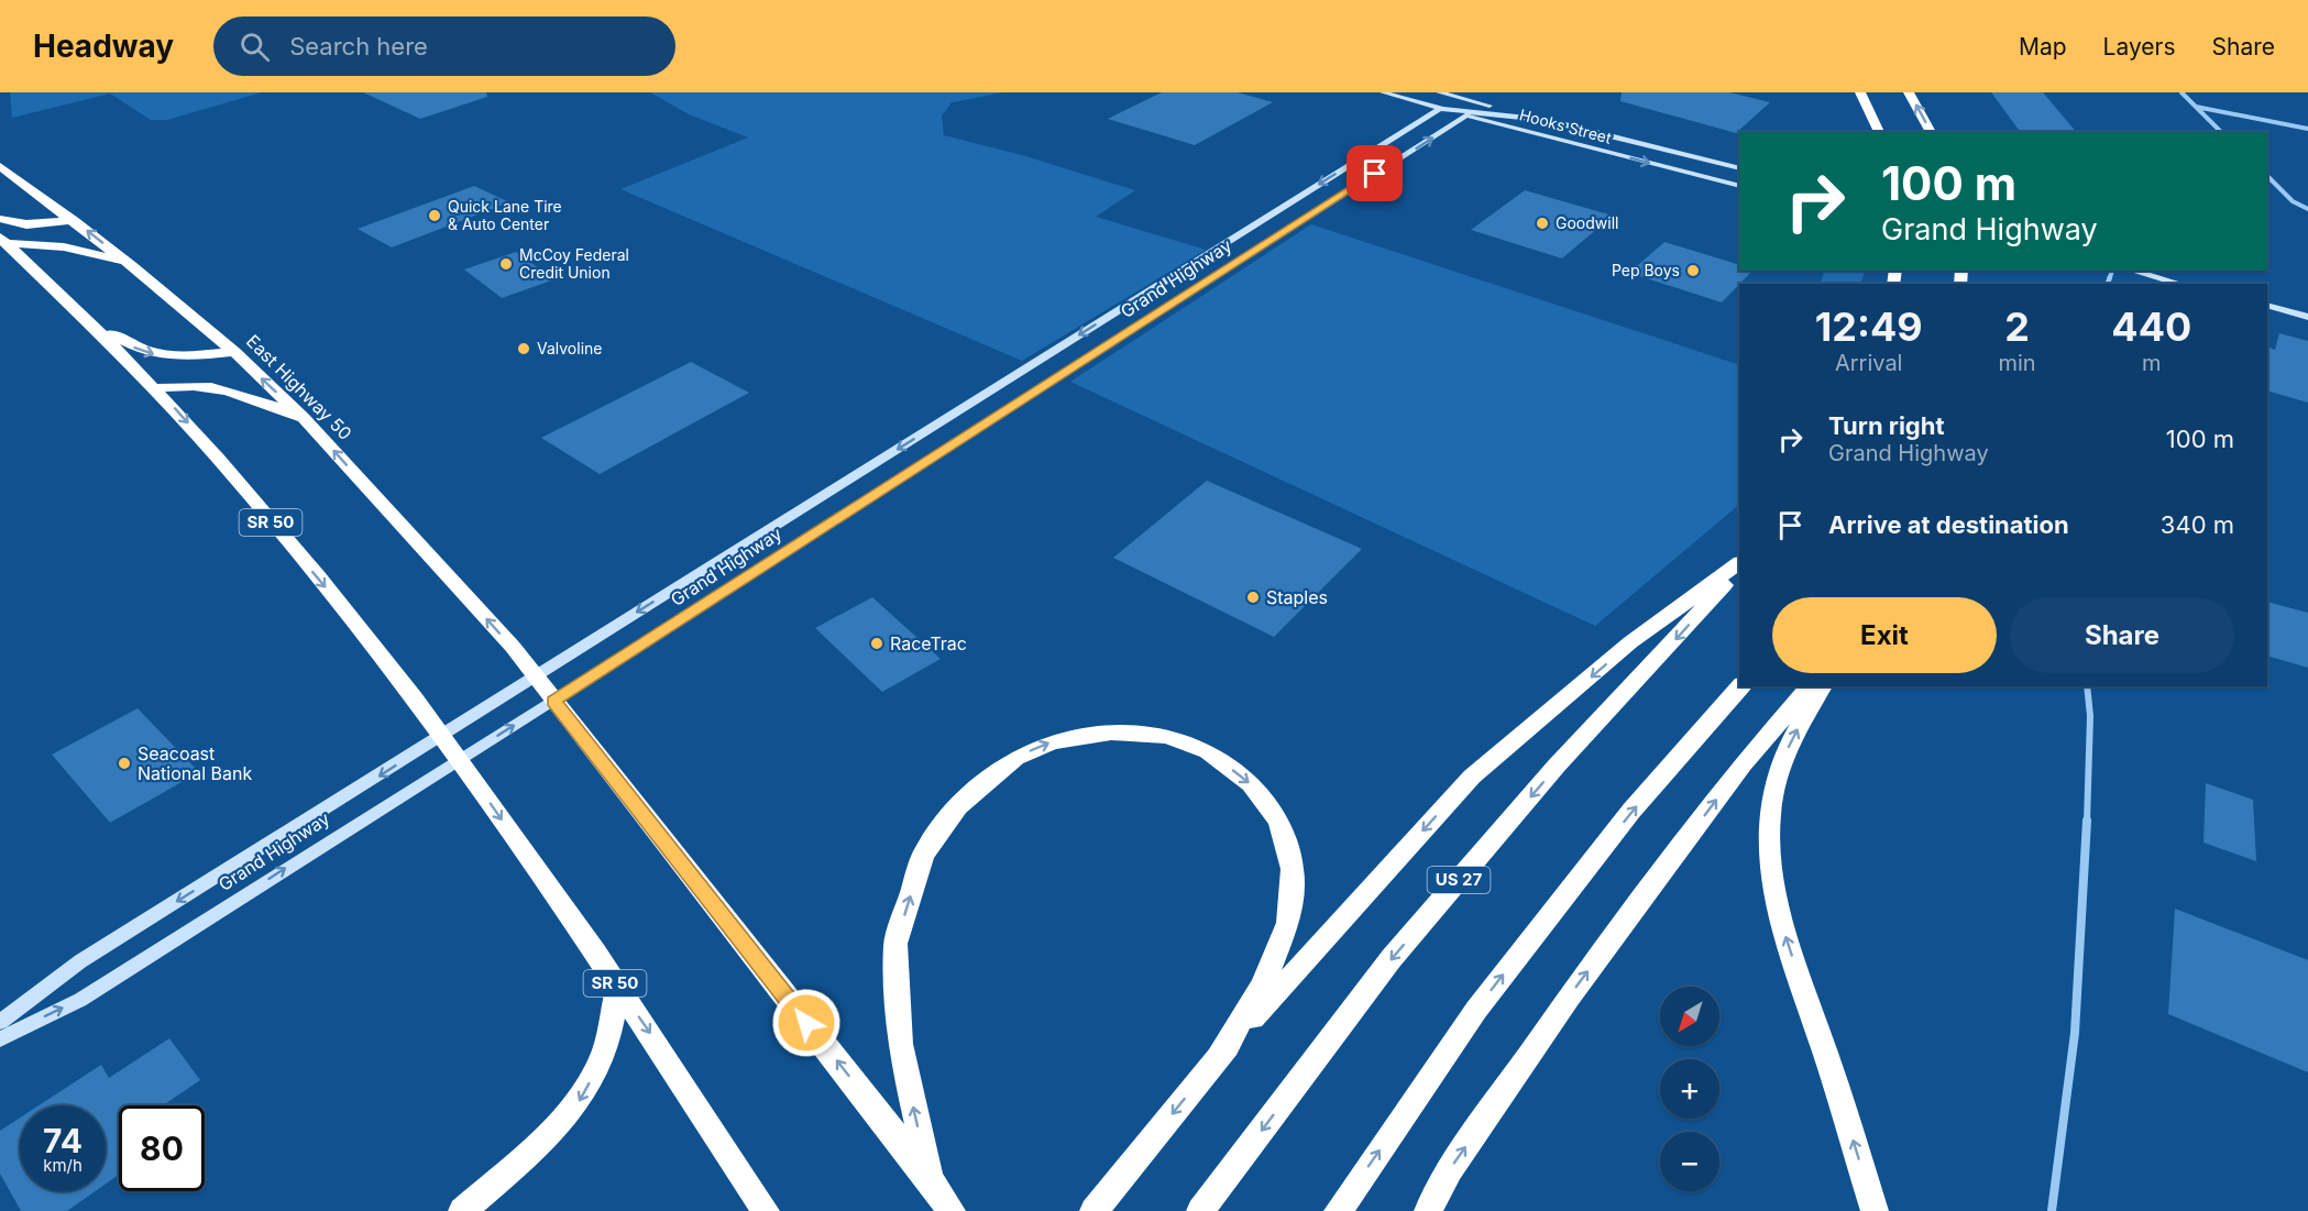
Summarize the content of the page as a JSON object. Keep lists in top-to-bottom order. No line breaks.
{"streets":{"highway":["East Highway 50","SR 50","US 27"],"street":["Hooks Street","Grand Highway"]},"crossings":[["Hooks Street","Grand Highway"],["Grand Highway","East Highway 50"],["Grand Highway","SR 50"]],"places":["Quick Lane Tire & Auto Center","Goodwill","McCoy Federal Credit Union","Pep Boys","Valvoline","Staples","RaceTrac","Seacoast National Bank"],"north":"bottom left","page":{"header":"Headway","search":"Search here","nav":["Map","Layers","Share"],"turn":["100 m","Grand Highway"],"eta":["12:49","Arrival","2","min","440","m"],"list":[{"name":"Turn right","note":"Grand Highway","value":"100 m"},{"name":"Arrive at destination","value":"340 m"}],"buttons":["Exit","Share"],"map_buttons":["+","−"],"speed":"74 km/h","limit":"80"}}
